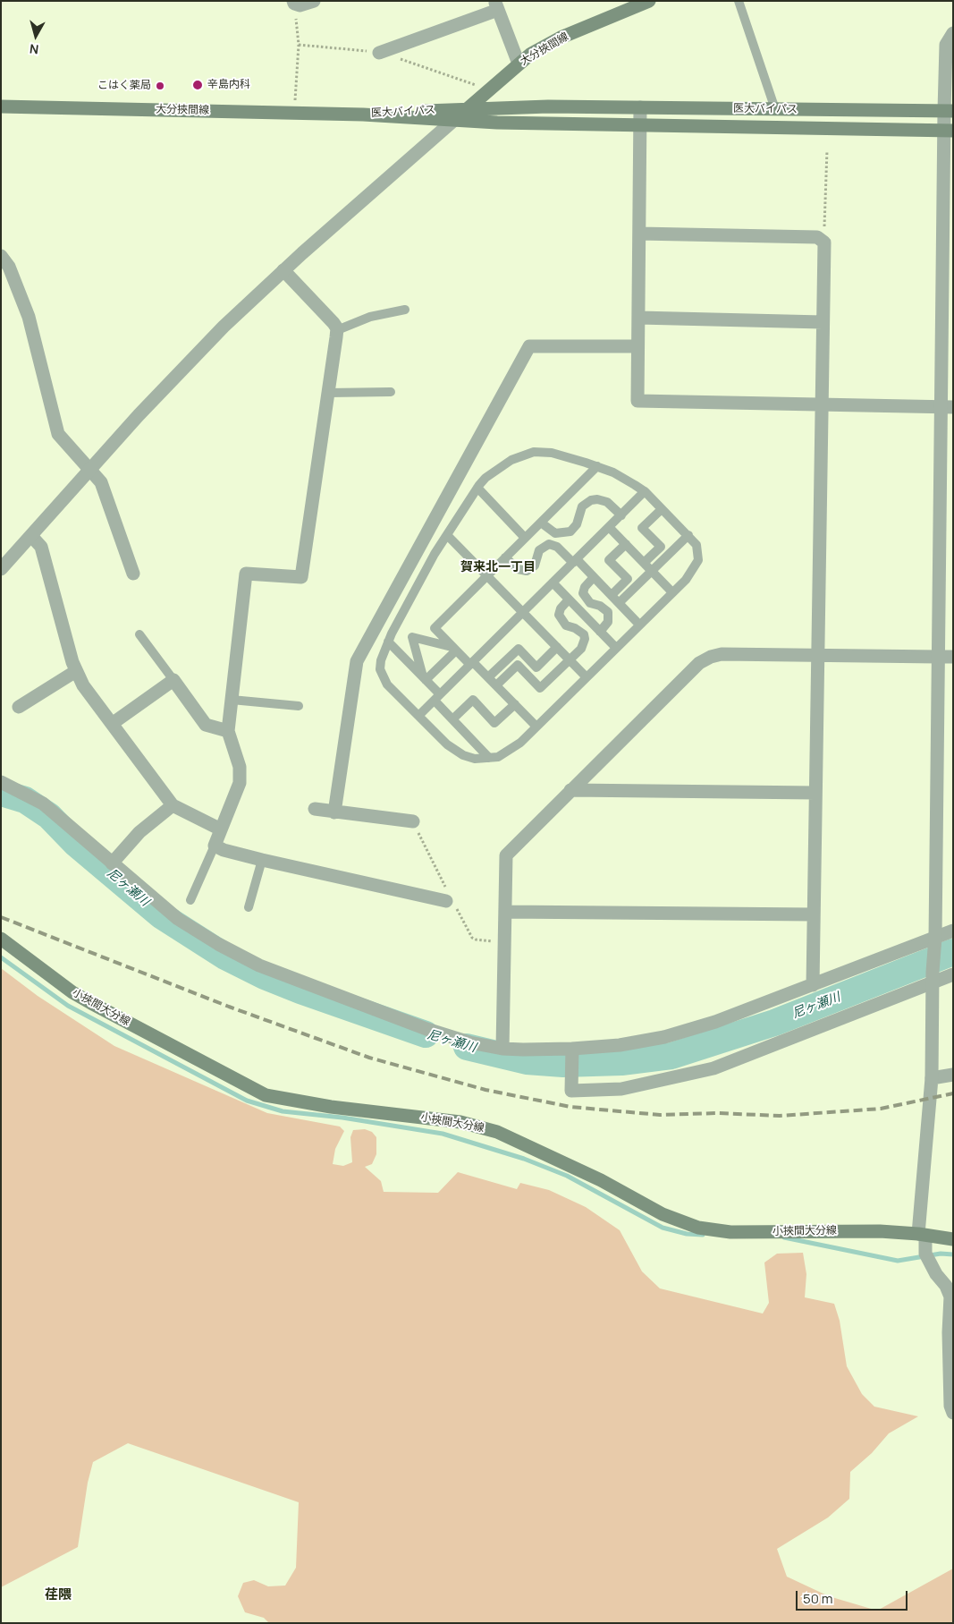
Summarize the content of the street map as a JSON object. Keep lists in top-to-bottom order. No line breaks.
{"streets":{"main road":["大分挾間線","医大バイパス","小挾間大分線"]},"crossings":[["大分挾間線","医大バイパス"]],"districts":["賀来北一丁目","荏隈"],"water":["尼ヶ瀬川"],"places":["辛島内科","こはく薬局"],"scale_bar":"50 m","north":"bottom"}
